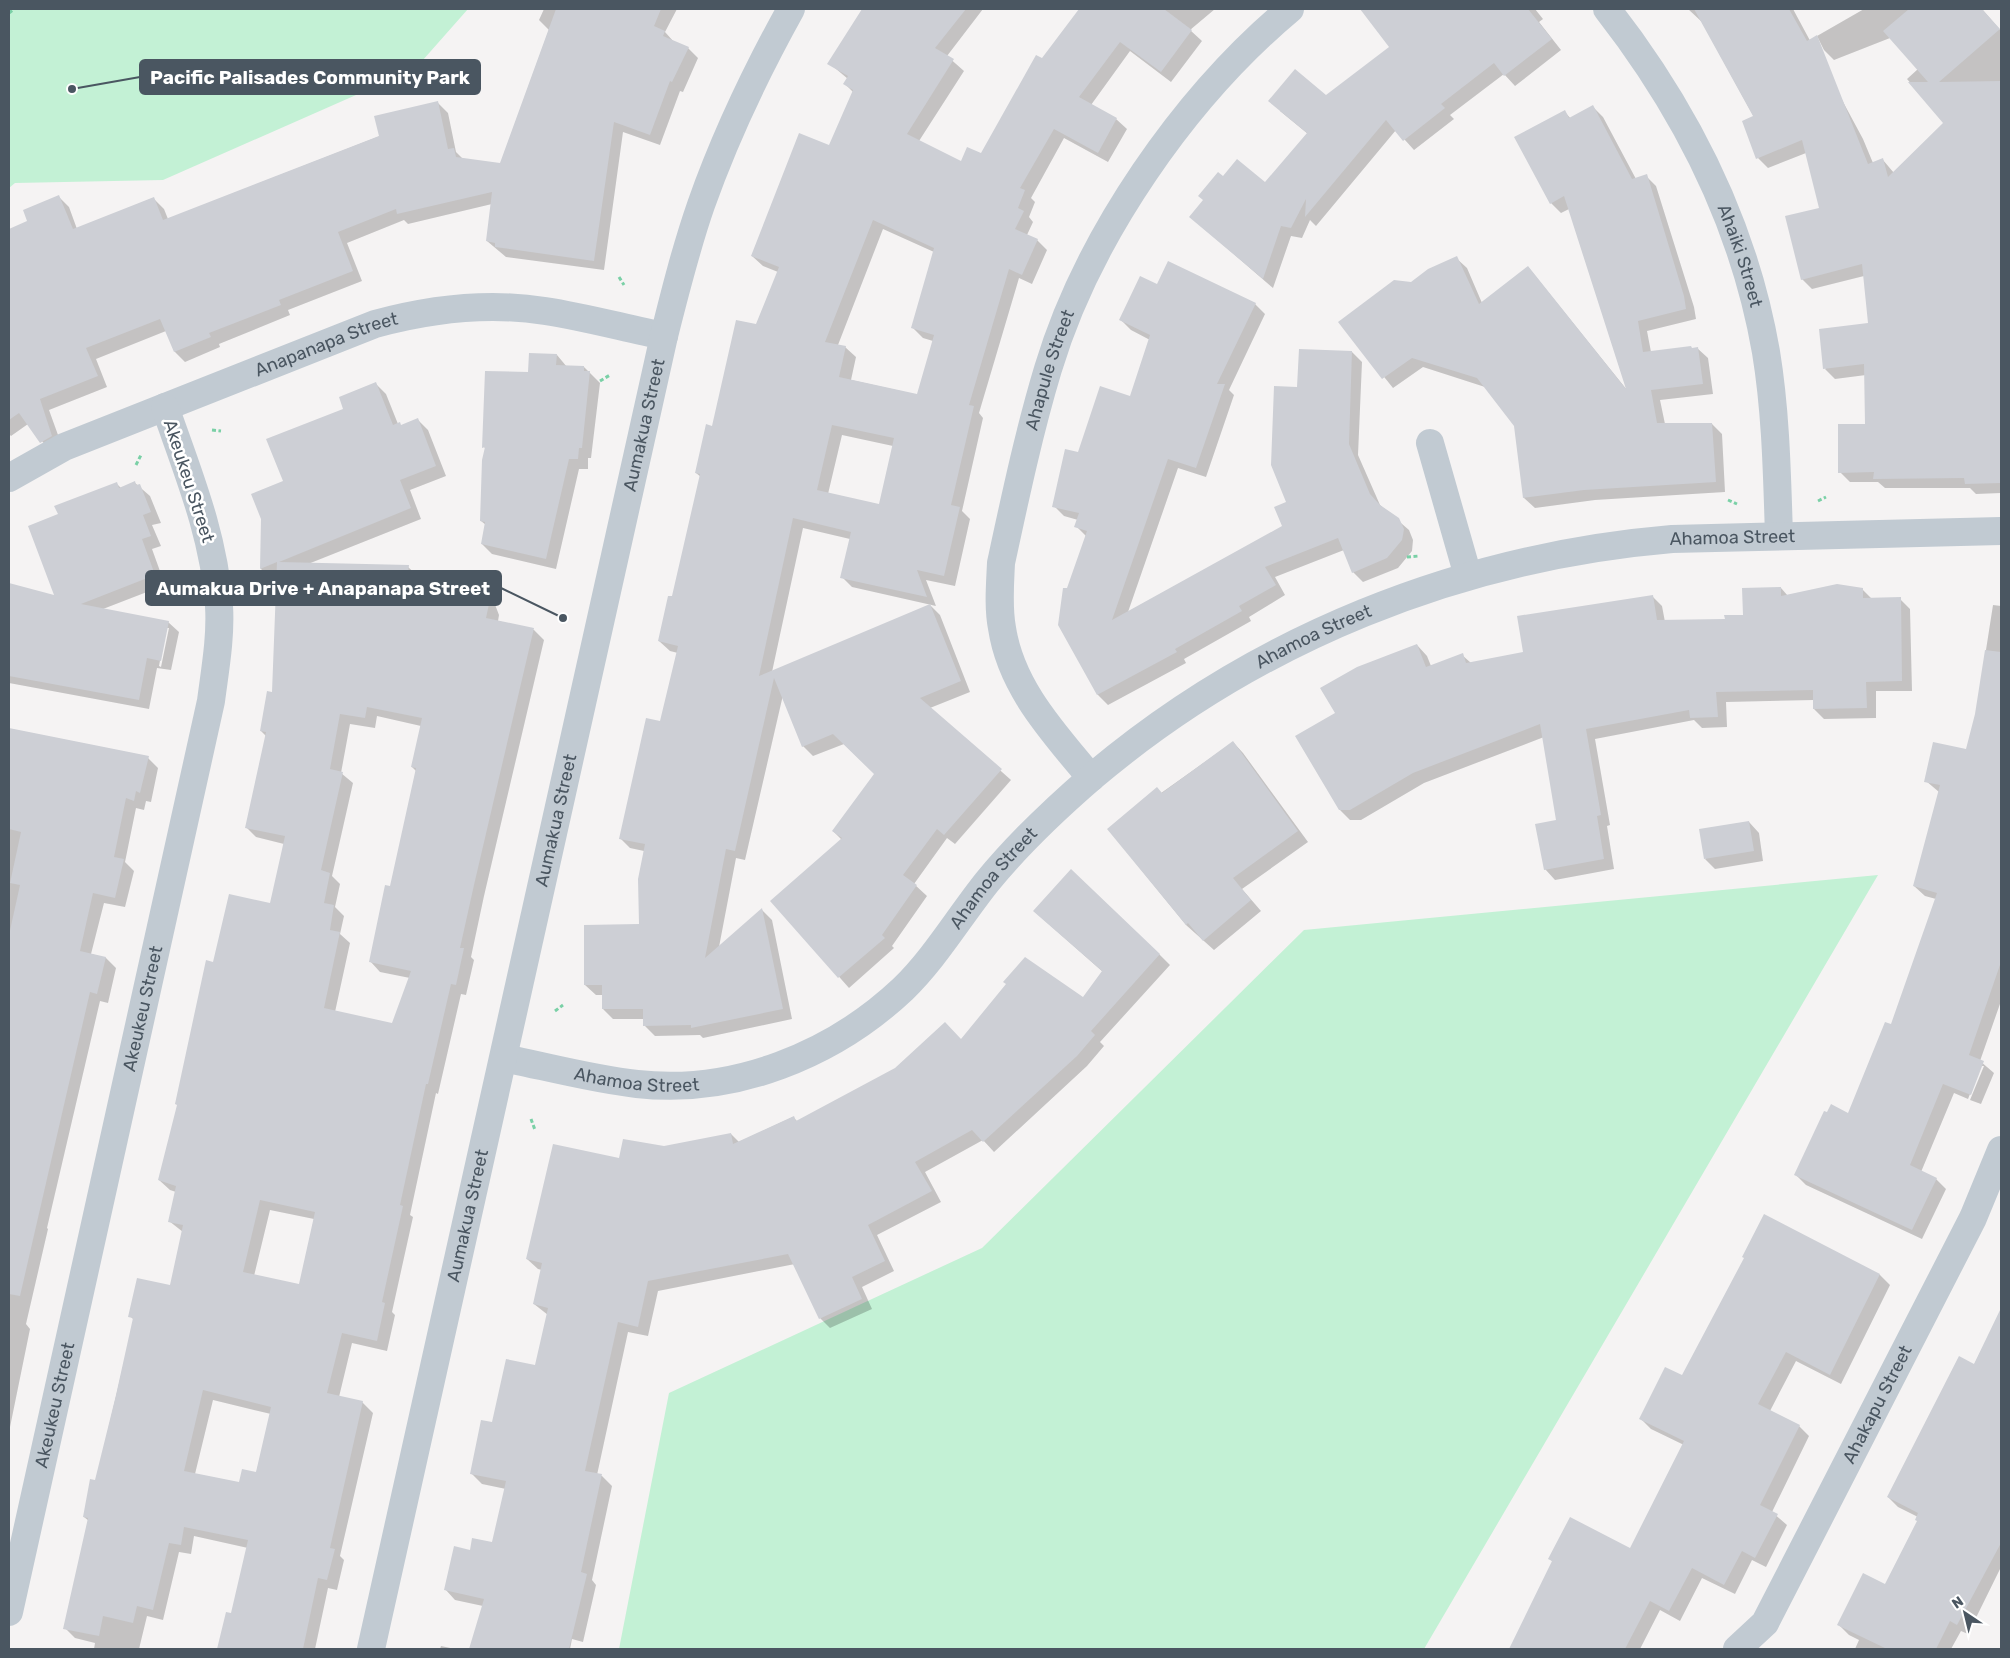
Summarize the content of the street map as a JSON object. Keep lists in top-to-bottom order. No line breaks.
{"streets":{"street":["Ahaiki Street","Anapanapa Street","Ahapule Street","Aumakua Street","Akeukeu Street","Ahamoa Street","Ahakapu Street"]},"crossings":[["Ahaiki Street","Ahamoa Street"],["Anapanapa Street","Aumakua Street"],["Anapanapa Street","Akeukeu Street"],["Ahapule Street","Ahamoa Street"],["Aumakua Street","Ahamoa Street"]],"places":["Pacific Palisades Community Park","Aumakua Drive + Anapanapa Street"],"north":"top left"}
